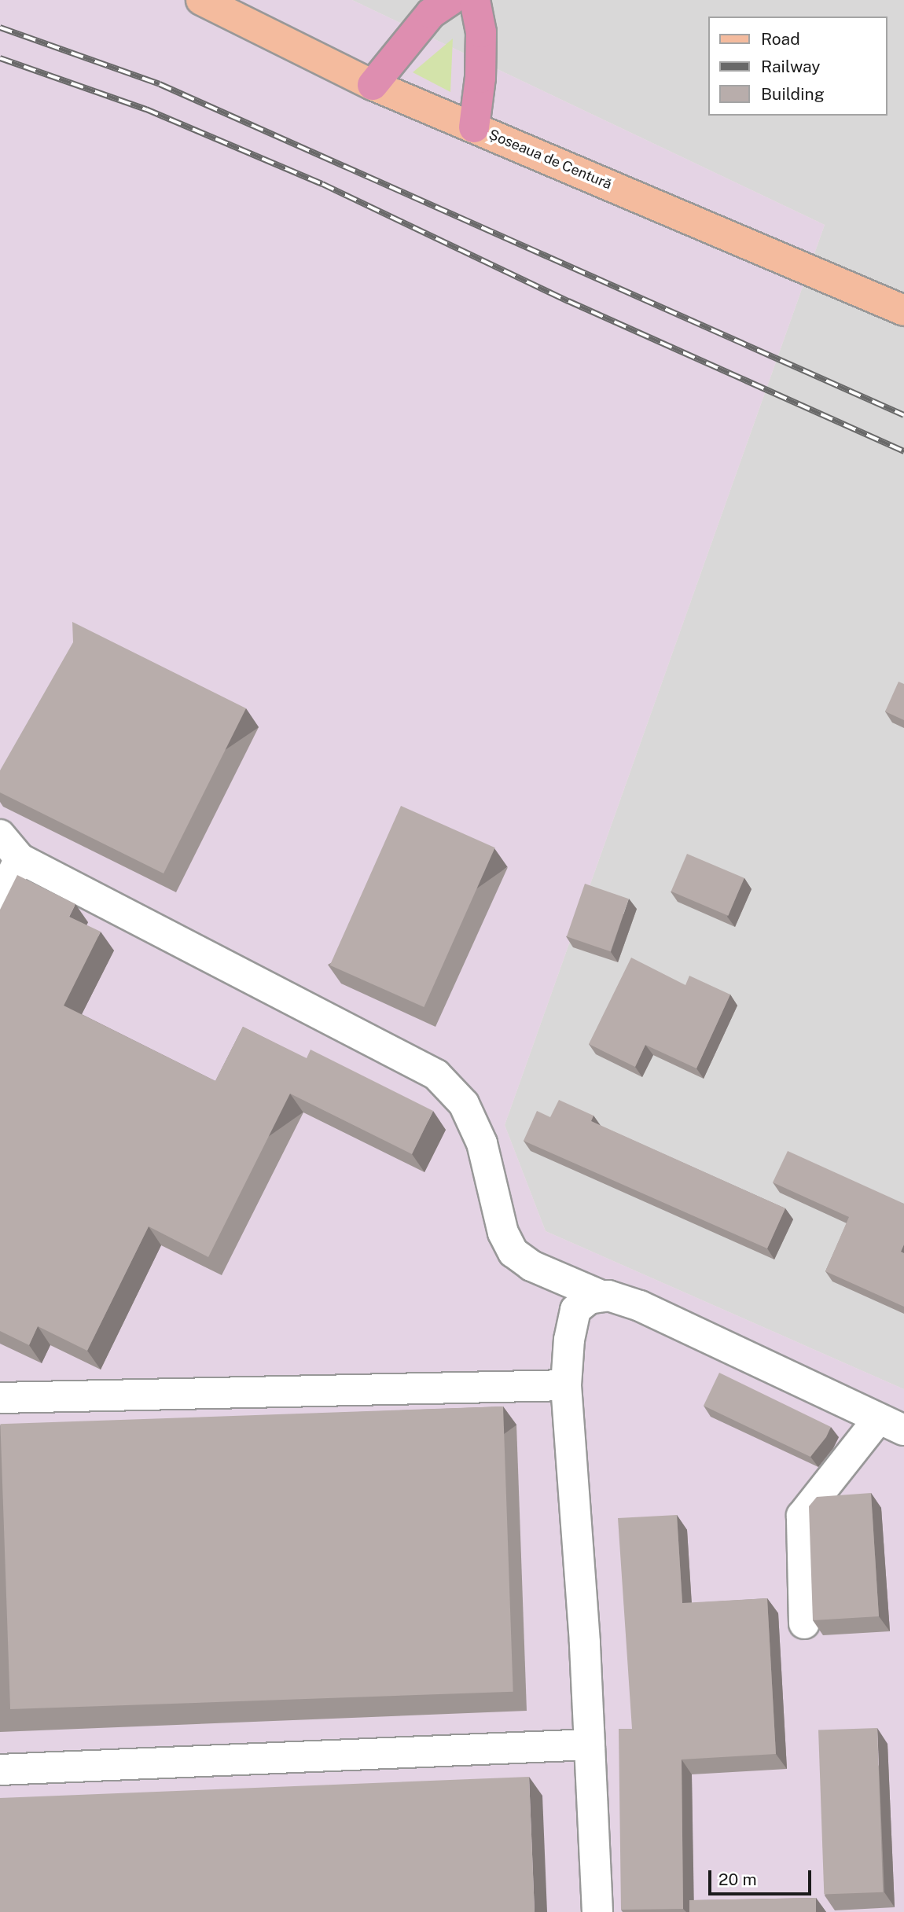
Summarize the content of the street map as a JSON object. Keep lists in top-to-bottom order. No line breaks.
{"streets":{"main road":["Șoseaua de Centură"]},"legend":["Road","Railway","Building"],"scale_bar":"20 m"}
